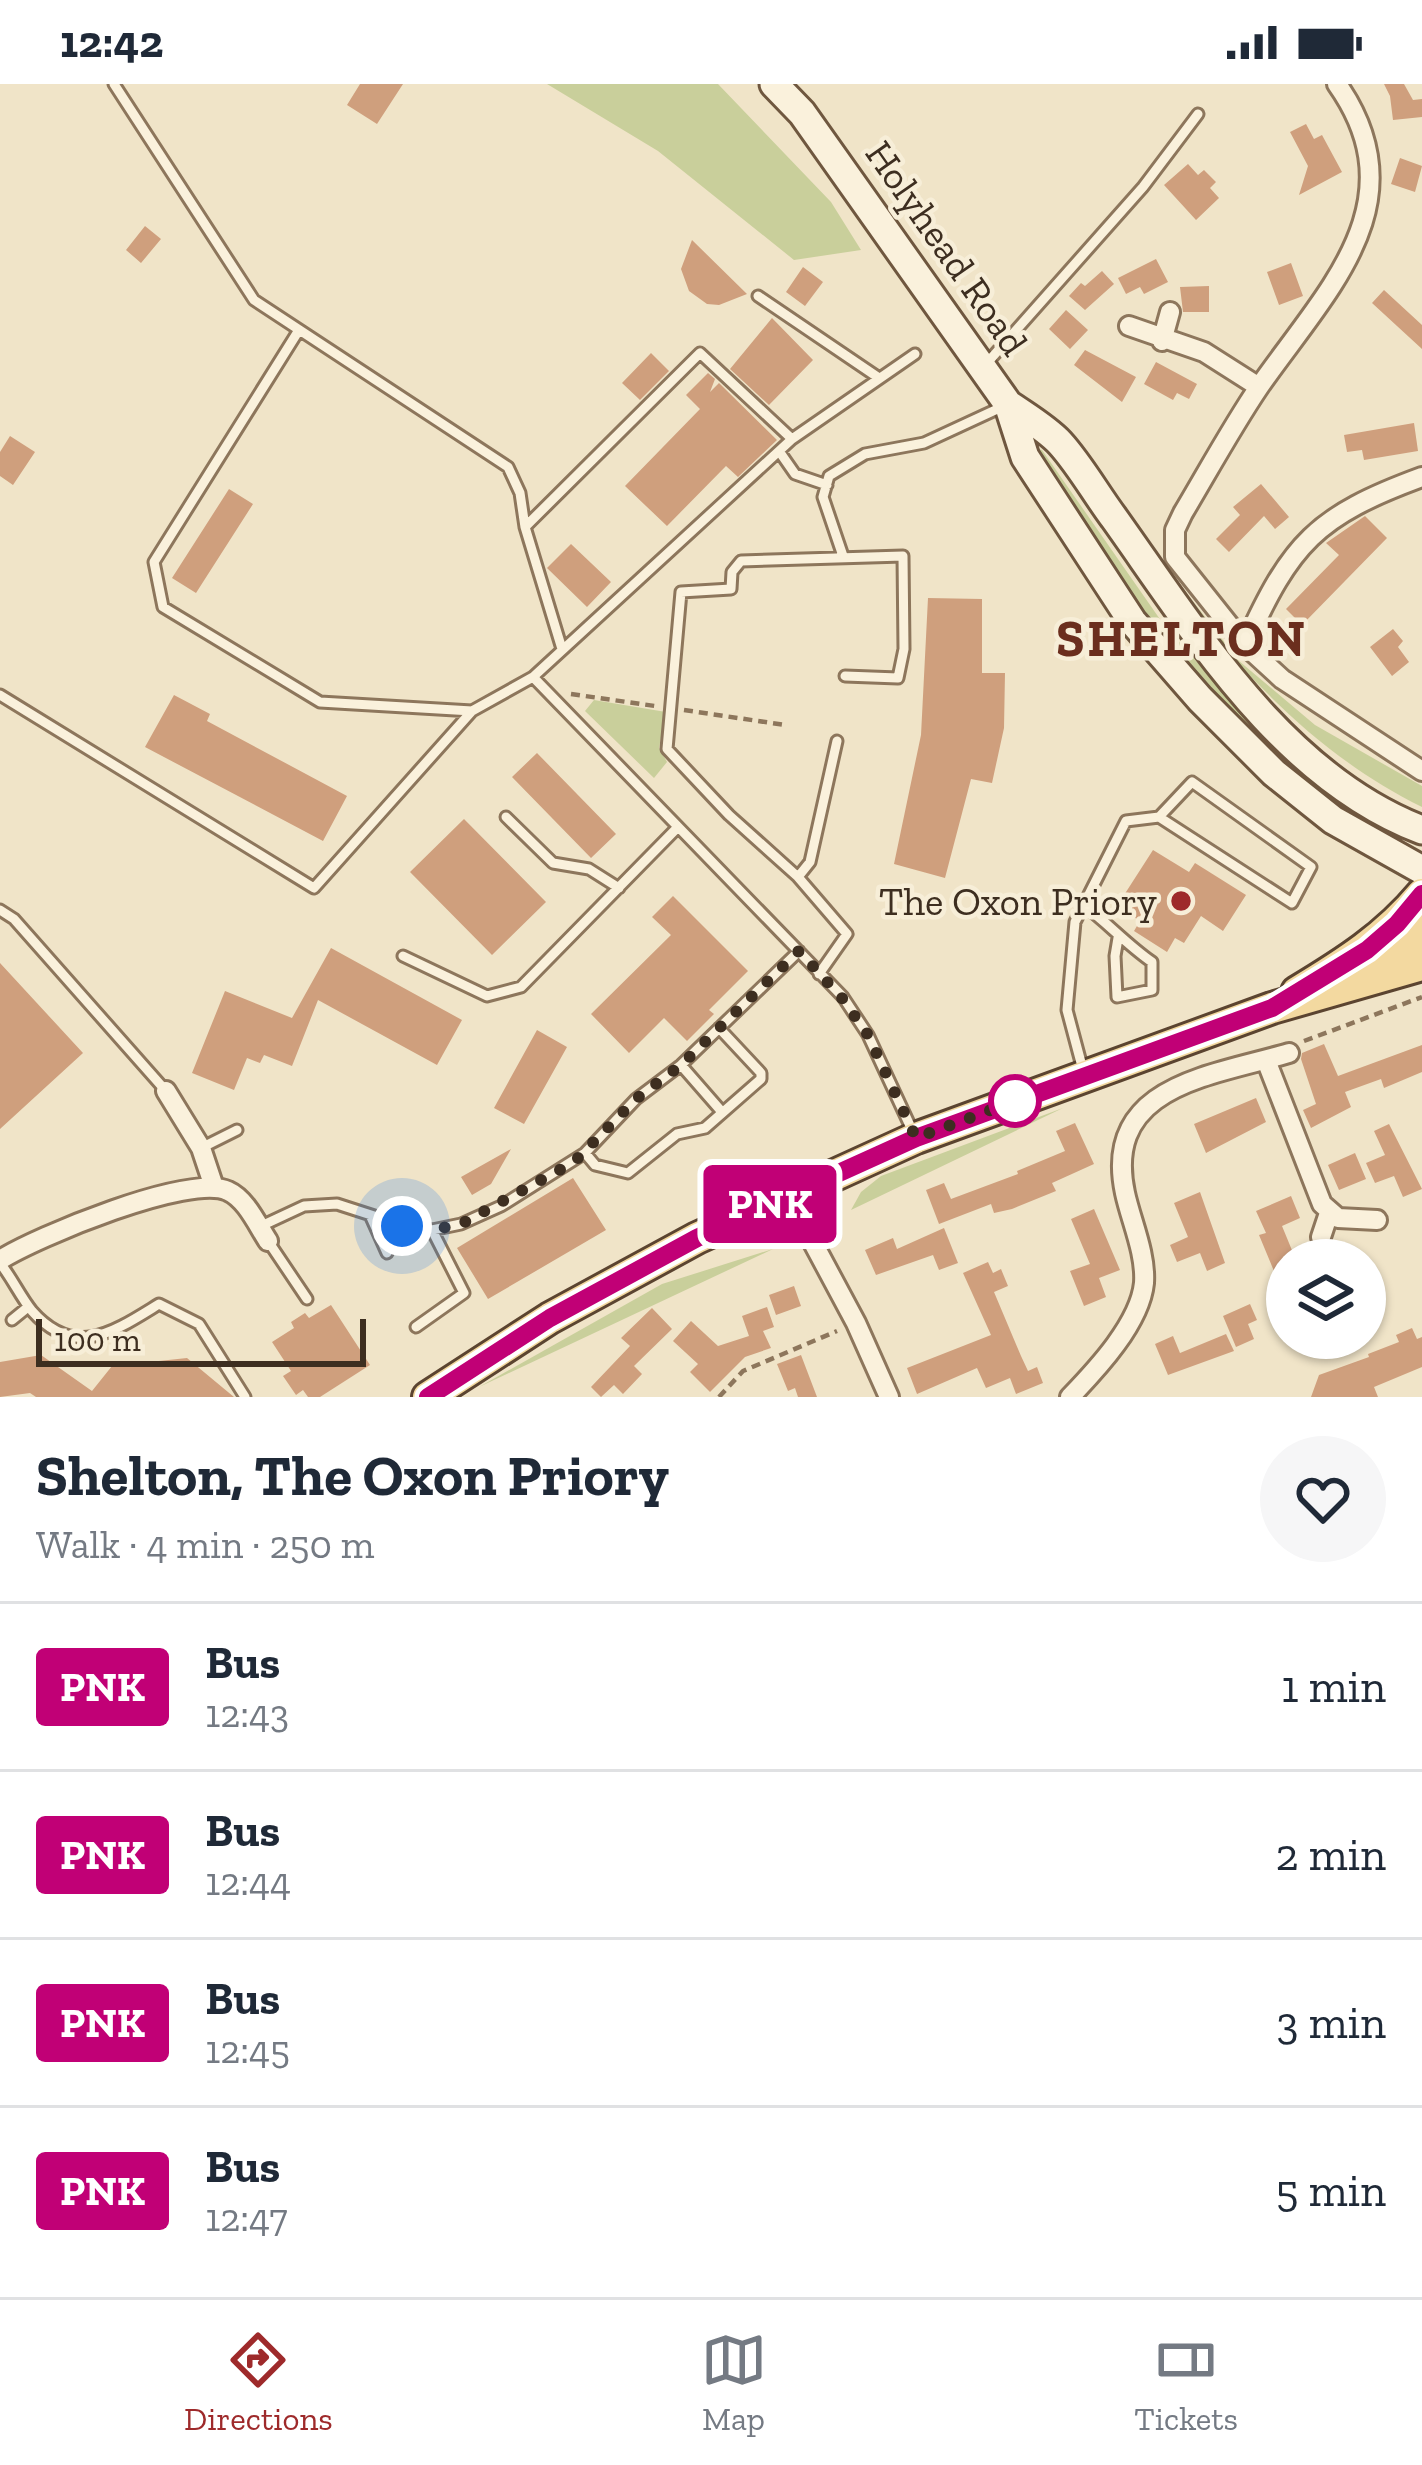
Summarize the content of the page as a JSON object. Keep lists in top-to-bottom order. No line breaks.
{"streets":{"main road":["Holyhead Road"]},"districts":["SHELTON"],"places":["The Oxon Priory"],"lines":["bus line PNK"],"scale_bar":"100 m","page":{"status":"12:42","on_map":"PNK","scale":"100 m","heading":["Shelton, The Oxon Priory","Walk · 4 min · 250 m"],"list":[{"mark":"PNK","name":"Bus","note":"12:43","value":"1 min"},{"mark":"PNK","name":"Bus","note":"12:44","value":"2 min"},{"mark":"PNK","name":"Bus","note":"12:45","value":"3 min"},{"mark":"PNK","name":"Bus","note":"12:47","value":"5 min"}],"tabs":["Directions","Map","Tickets"]}}
